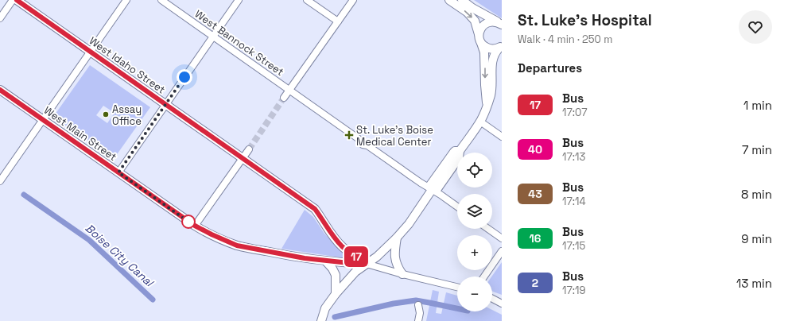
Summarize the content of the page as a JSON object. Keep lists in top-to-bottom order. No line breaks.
{"streets":{"main road":["West Idaho Street","West Main Street"],"street":["West Bannock Street"]},"crossings":[["West Idaho Street","West Main Street"]],"water":["Boise City Canal"],"places":{"other":["Assay Office"],"health":["St. Luke's Boise Medical Center"]},"lines":["bus line 17"],"page":{"on_map":"17","heading":[["St. Luke's Hospital","Walk · 4 min · 250 m"],"Departures"],"list":[{"mark":"17","name":"Bus","note":"17:07","value":"1 min"},{"mark":"40","name":"Bus","note":"17:13","value":"7 min"},{"mark":"43","name":"Bus","note":"17:14","value":"8 min"},{"mark":"16","name":"Bus","note":"17:15","value":"9 min"},{"mark":"2","name":"Bus","note":"17:19","value":"13 min"}],"map_buttons":["+","−"]}}
